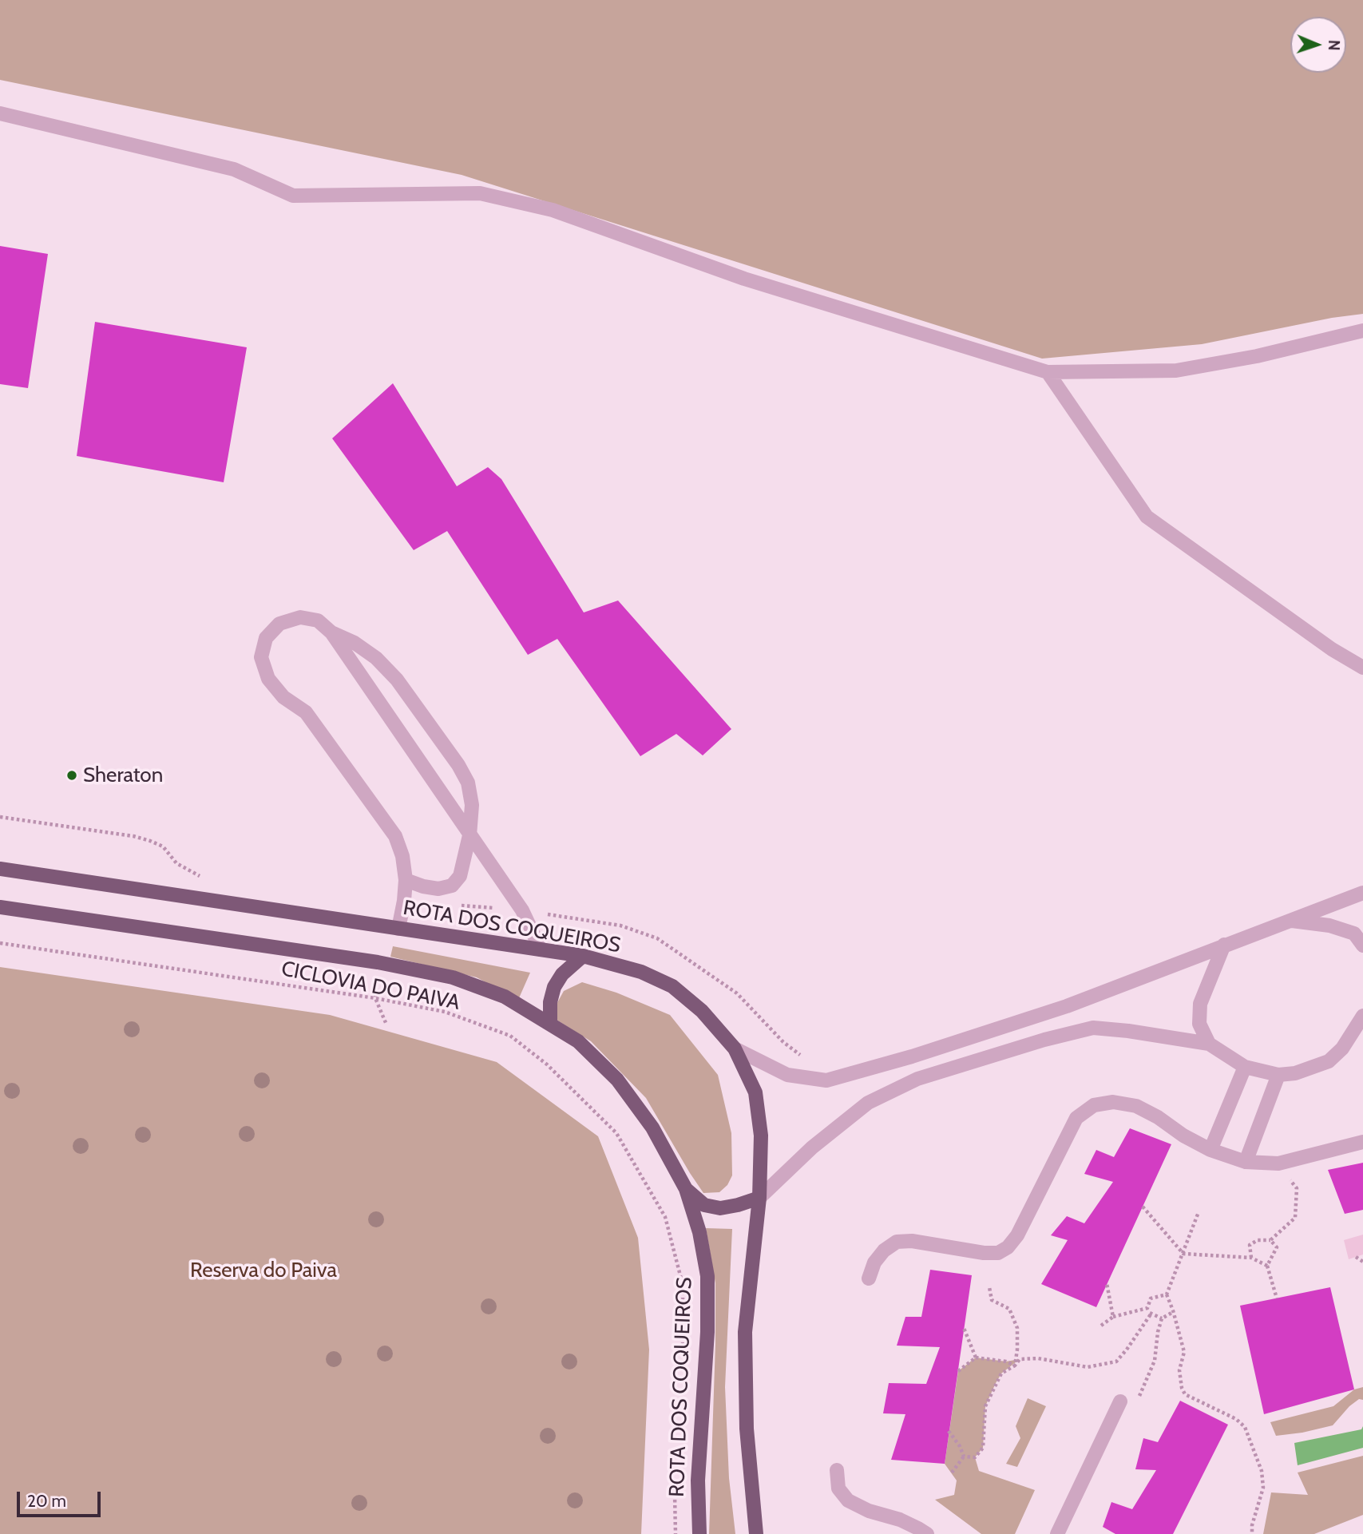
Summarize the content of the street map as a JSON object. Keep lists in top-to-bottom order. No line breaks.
{"streets":{"main road":["ROTA DOS COQUEIROS"],"path":["CICLOVIA DO PAIVA"]},"parks":["Reserva do Paiva"],"places":["Sheraton"],"scale_bar":"20 m","north":"right"}
